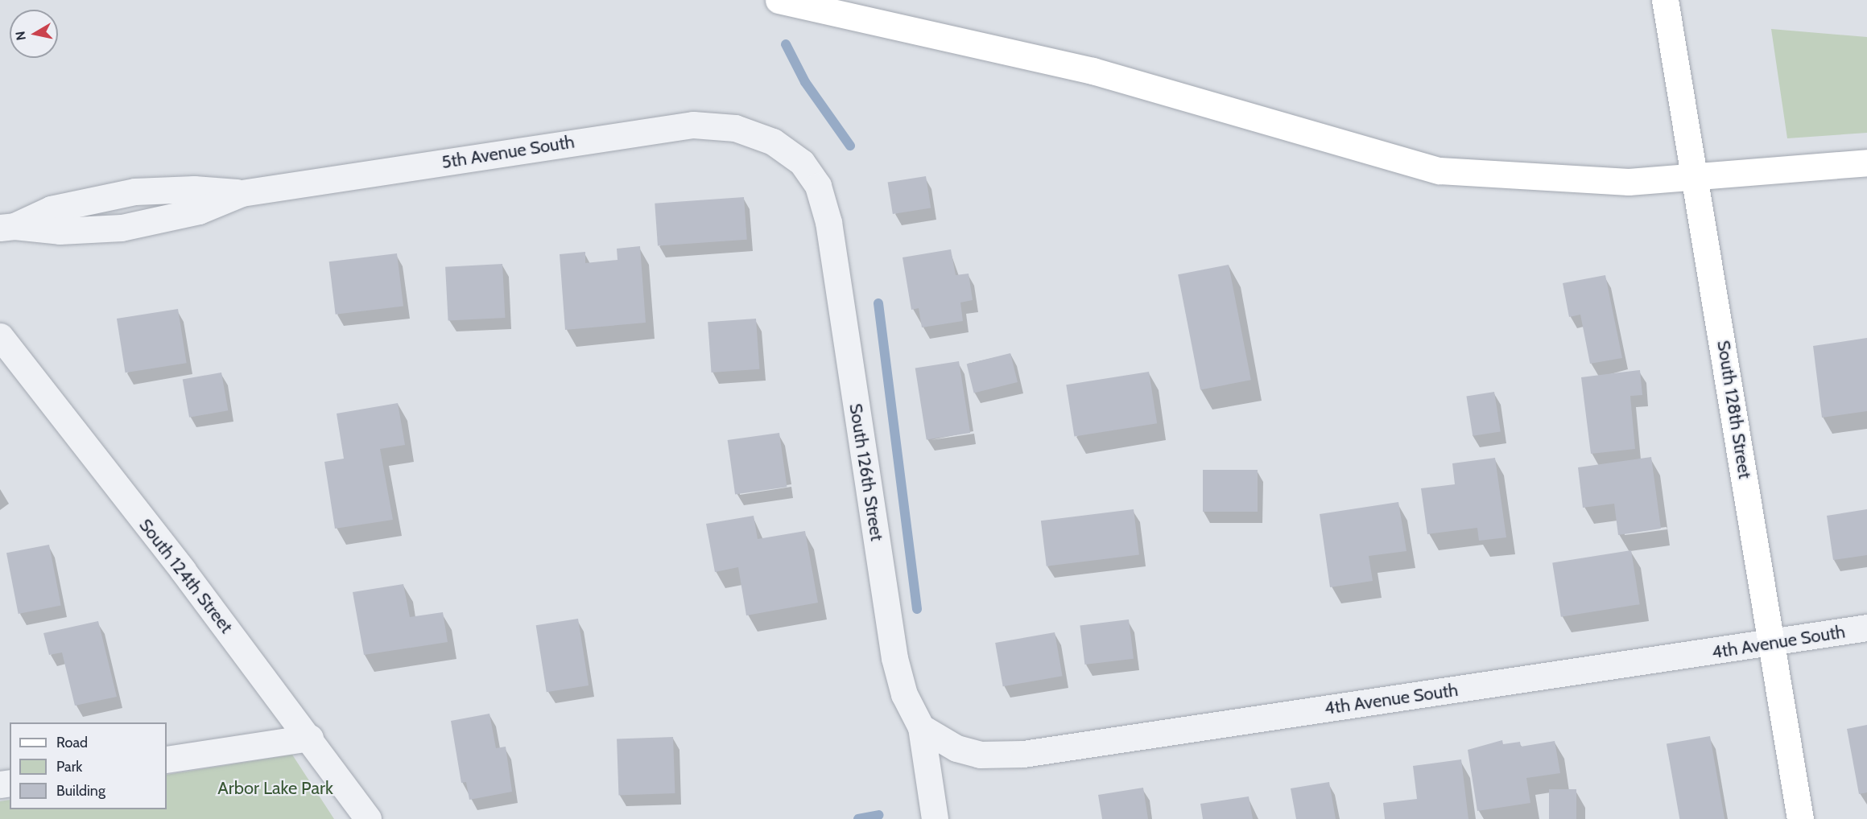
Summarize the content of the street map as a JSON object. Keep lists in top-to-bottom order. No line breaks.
{"streets":{"main road":["South 128th Street"],"street":["5th Avenue South","South 126th Street","South 124th Street","4th Avenue South"]},"crossings":[["5th Avenue South","South 126th Street"],["South 128th Street","4th Avenue South"],["South 126th Street","4th Avenue South"]],"parks":["Arbor Lake Park"],"legend":["Road","Park","Building"],"north":"left"}
